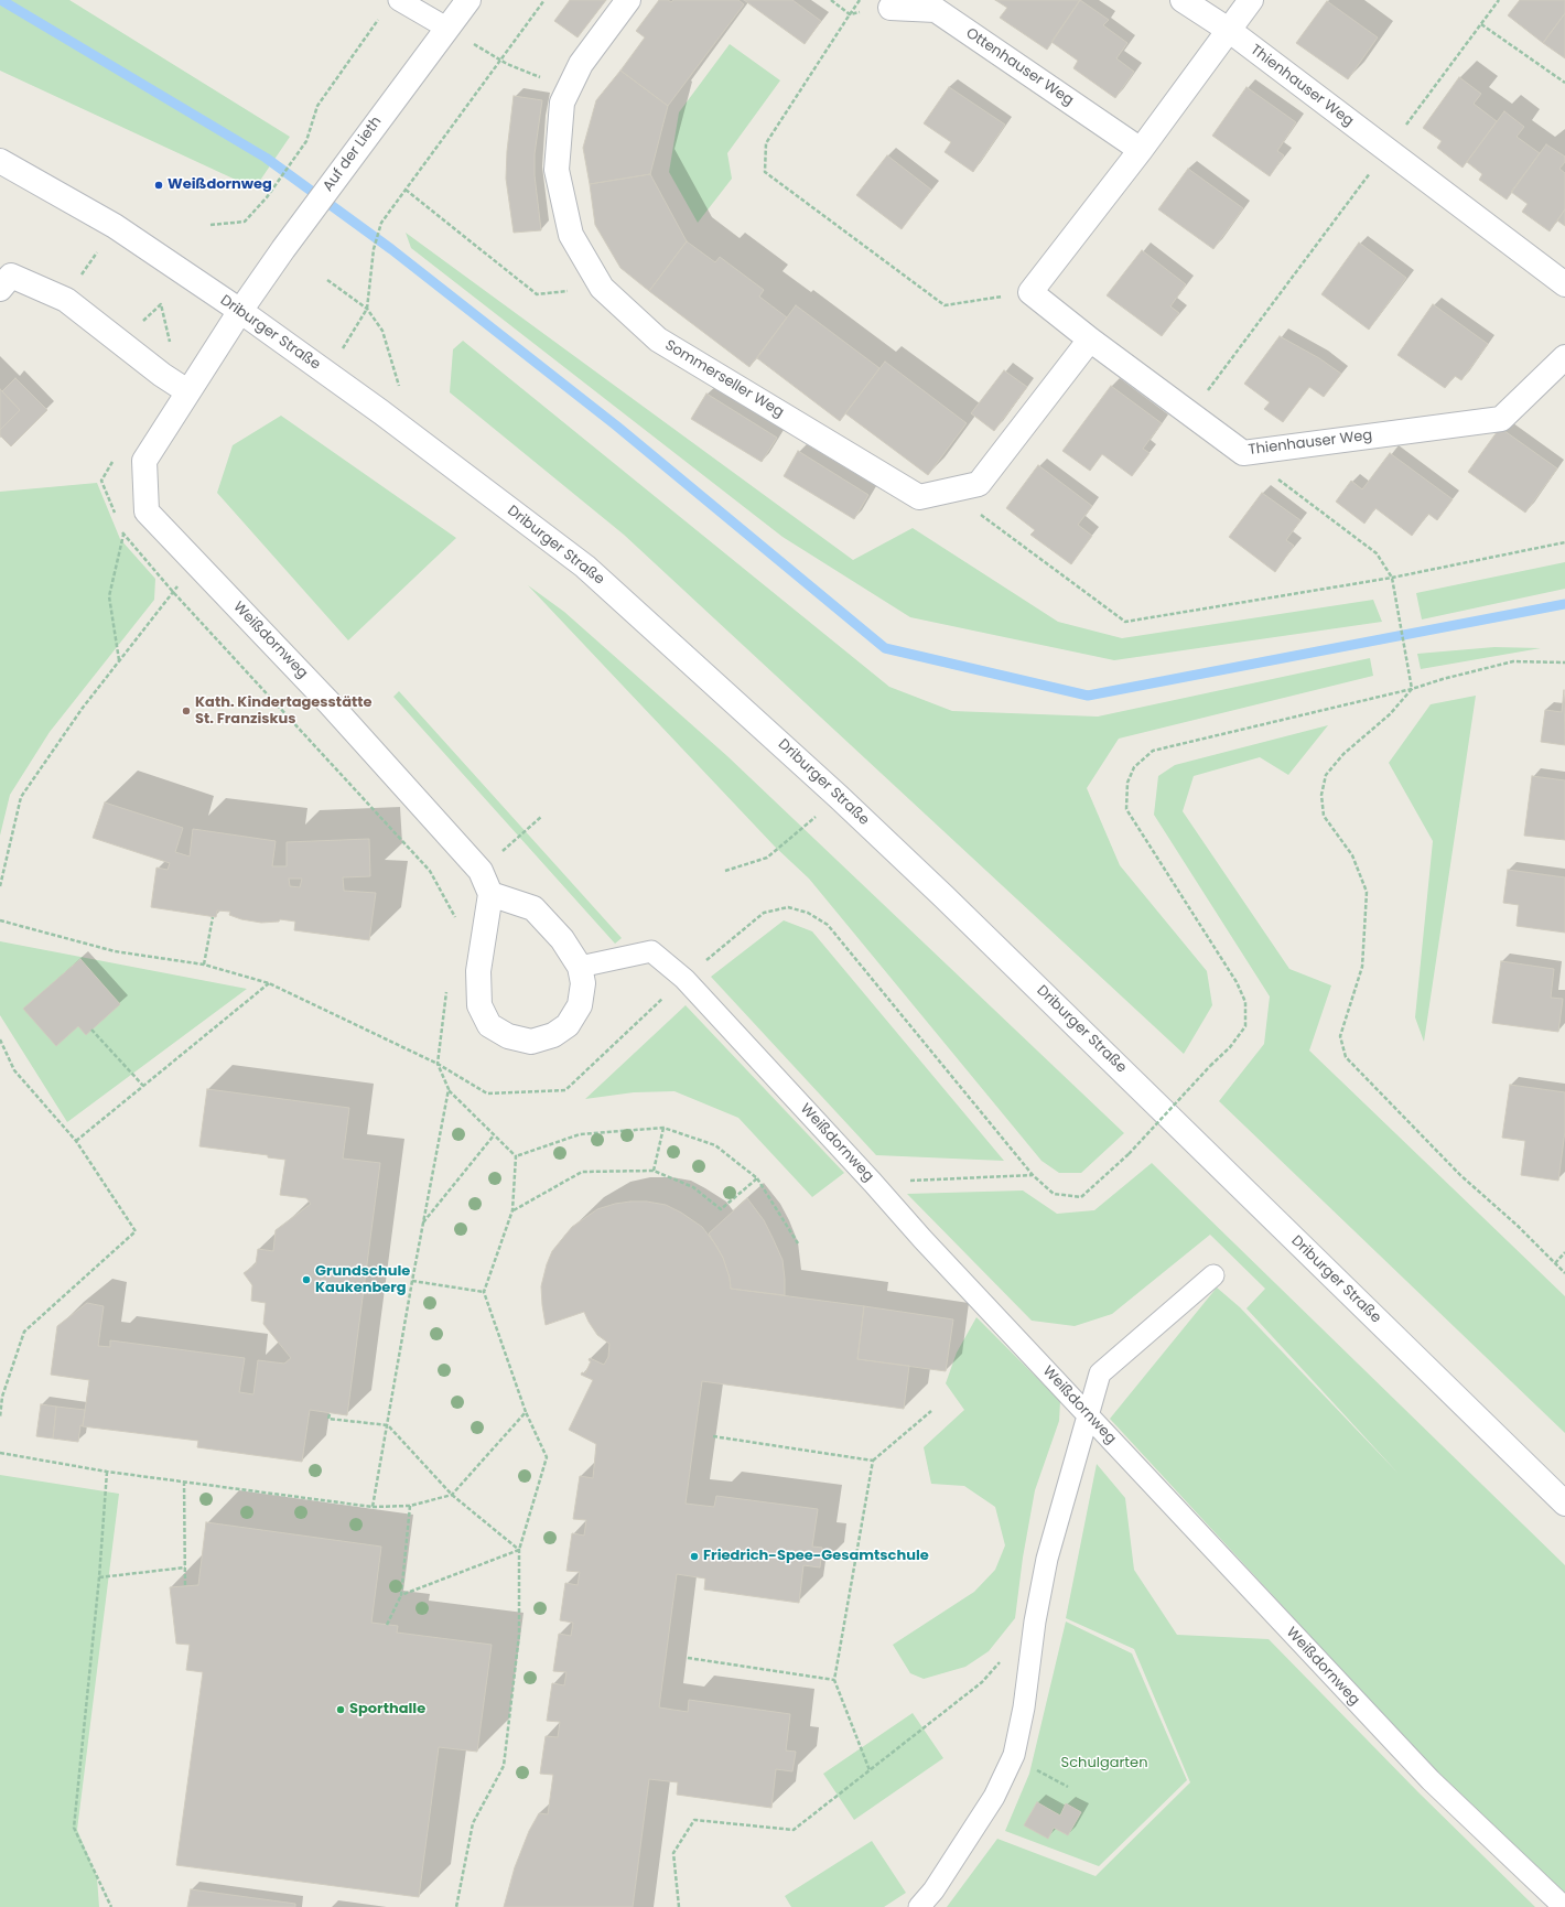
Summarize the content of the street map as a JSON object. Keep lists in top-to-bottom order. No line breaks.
{"streets":{"street":["Ottenhauser Weg","Thienhauser Weg","Auf der Lieth","Driburger Straße","Sommerseller Weg","Weißdornweg"]},"crossings":[["Thienhauser Weg","Sommerseller Weg"],["Auf der Lieth","Driburger Straße"],["Auf der Lieth","Weißdornweg"],["Driburger Straße","Weißdornweg"]],"parks":["Schulgarten"],"places":["Weißdornweg","Kath. Kindertagesstätte St. Franziskus","Grundschule Kaukenberg","Friedrich-Spee-Gesamtschule","Sporthalle"]}
